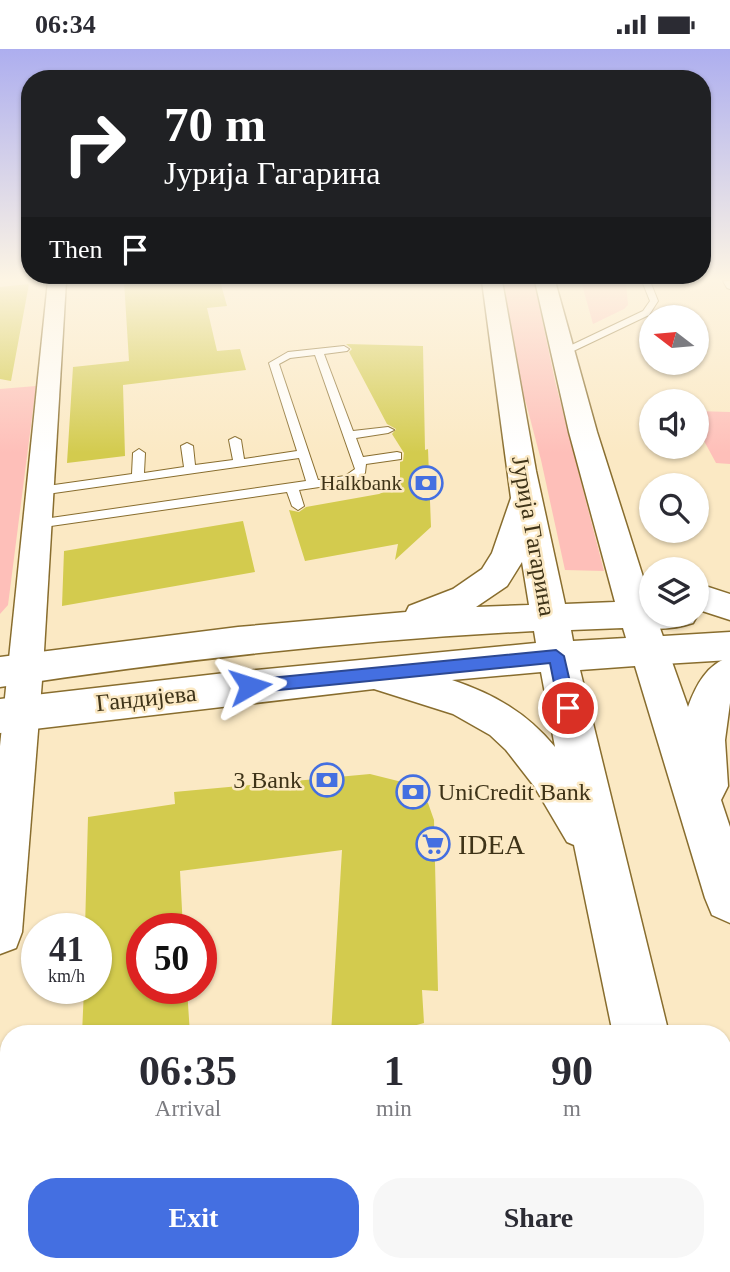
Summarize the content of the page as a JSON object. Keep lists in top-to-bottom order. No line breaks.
{"streets":{"main road":["Јурија Гагарина","Гандијева"]},"crossings":[["Јурија Гагарина","Гандијева"]],"places":{"bank":["Halkbank","3 Bank","UniCredit Bank"],"supermarket":["IDEA"]},"north":"left","page":{"status":"06:34","turn":["70 m","Јурија Гагарина"],"then":"Then","speed":"41 km/h","limit":"50","eta":["06:35","Arrival","1","min","90","m"],"buttons":["Exit","Share"]}}
